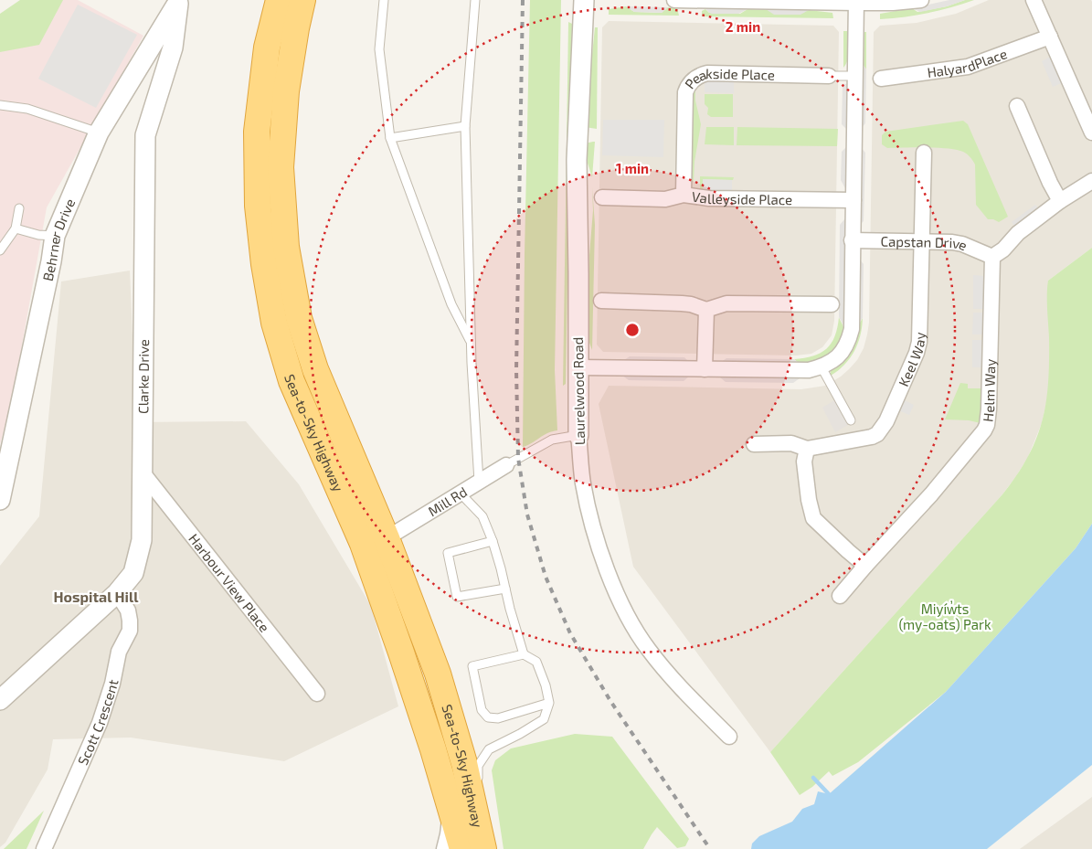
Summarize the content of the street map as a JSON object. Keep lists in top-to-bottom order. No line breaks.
{"streets":{"highway":["Sea-to-Sky Highway"],"street":["HalyardPlace","Peakside Place","Valleyside Place","Behrner Drive","Capstan Drive","Keel Way","Clarke Drive","Helm Way","Laurelwood Road","Mill Rd","Harbour View Place","Scott Crescent"]},"crossings":[["Peakside Place","Valleyside Place"],["Behrner Drive","Clarke Drive"],["Capstan Drive","Keel Way"],["Capstan Drive","Helm Way"],["Clarke Drive","Harbour View Place"],["Clarke Drive","Scott Crescent"],["Sea-to-Sky Highway","Mill Rd"]],"districts":["Hospital Hill"],"parks":["Miyíw̓ts (my-oats) Park"],"rings":["2 min","1 min"]}
